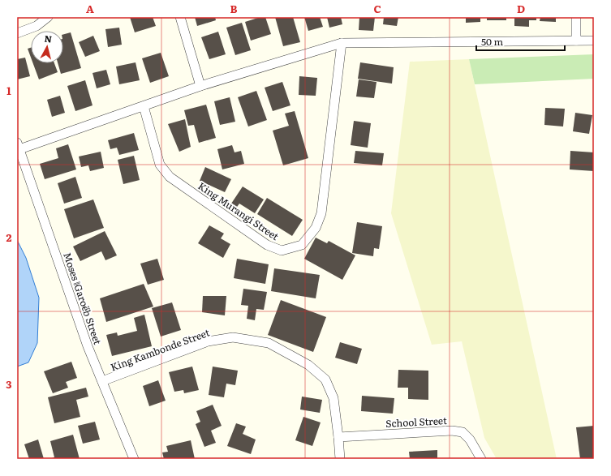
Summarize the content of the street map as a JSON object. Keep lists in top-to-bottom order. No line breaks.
{"streets":{"street":["King Murangi Street","Moses ǁGaroëb Street","King Kambonde Street","School Street"]},"crossings":[["Moses ǁGaroëb Street","King Kambonde Street"],["King Kambonde Street","School Street"]],"scale_bar":"50 m","north":"top","grid":{"columns":["A","B","C","D"],"rows":["1","2","3"]}}
